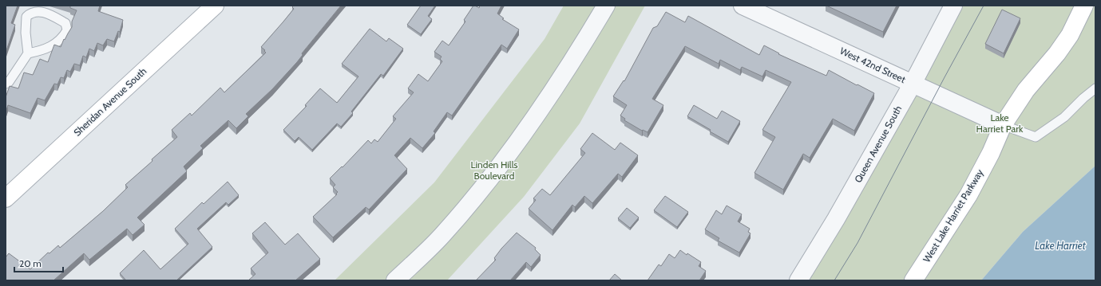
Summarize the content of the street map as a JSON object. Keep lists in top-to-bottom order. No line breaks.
{"streets":{"street":["West 42nd Street","Sheridan Avenue South","Queen Avenue South","West Lake Harriet Parkway"]},"crossings":[["West 42nd Street","Queen Avenue South"],["West 42nd Street","West Lake Harriet Parkway"]],"water":["Lake Harriet"],"parks":["Lake Harriet Park","Linden Hills Boulevard"],"scale_bar":"20 m"}
